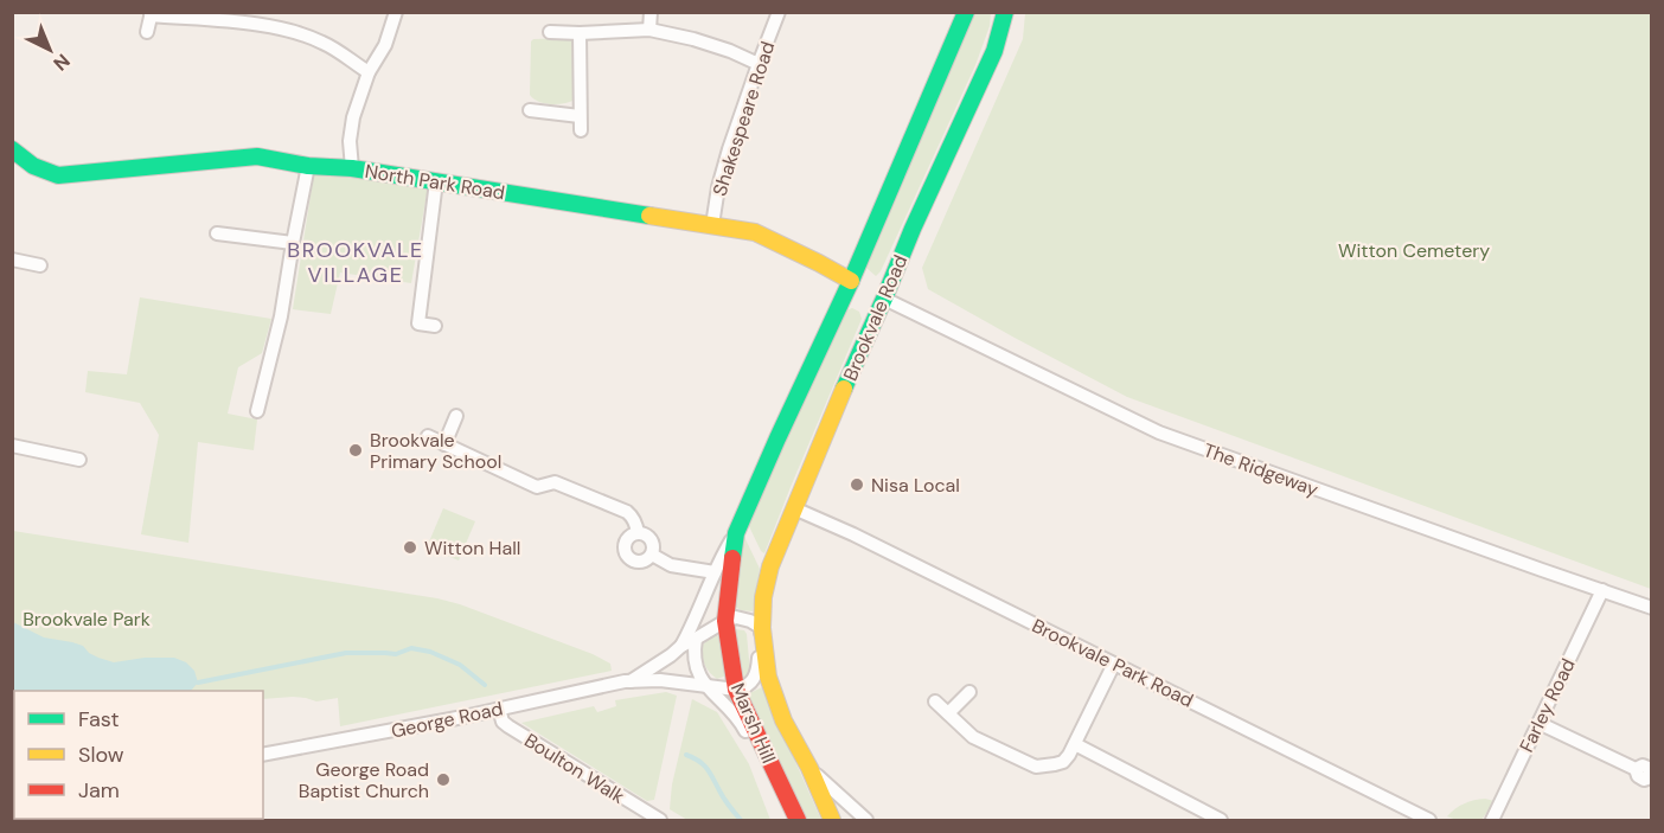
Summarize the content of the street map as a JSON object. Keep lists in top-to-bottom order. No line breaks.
{"streets":{"main road":["North Park Road","Brookvale Road","Marsh Hill"],"street":["Shakespeare Road","The Ridgeway","Brookvale Park Road","Farley Road","George Road","Boulton Walk"]},"crossings":[["Shakespeare Road","North Park Road"],["North Park Road","Brookvale Road"],["North Park Road","The Ridgeway"],["Brookvale Road","The Ridgeway"],["Brookvale Road","Brookvale Park Road"],["Brookvale Road","George Road"],["Brookvale Road","Marsh Hill"],["The Ridgeway","Farley Road"],["George Road","Marsh Hill"],["George Road","Boulton Walk"]],"districts":["BROOKVALE VILLAGE"],"parks":["Witton Cemetery","Brookvale Park"],"places":["Brookvale Primary School","Nisa Local","Witton Hall","George Road Baptist Church"],"legend":["Fast","Slow","Jam"],"north":"bottom right"}
